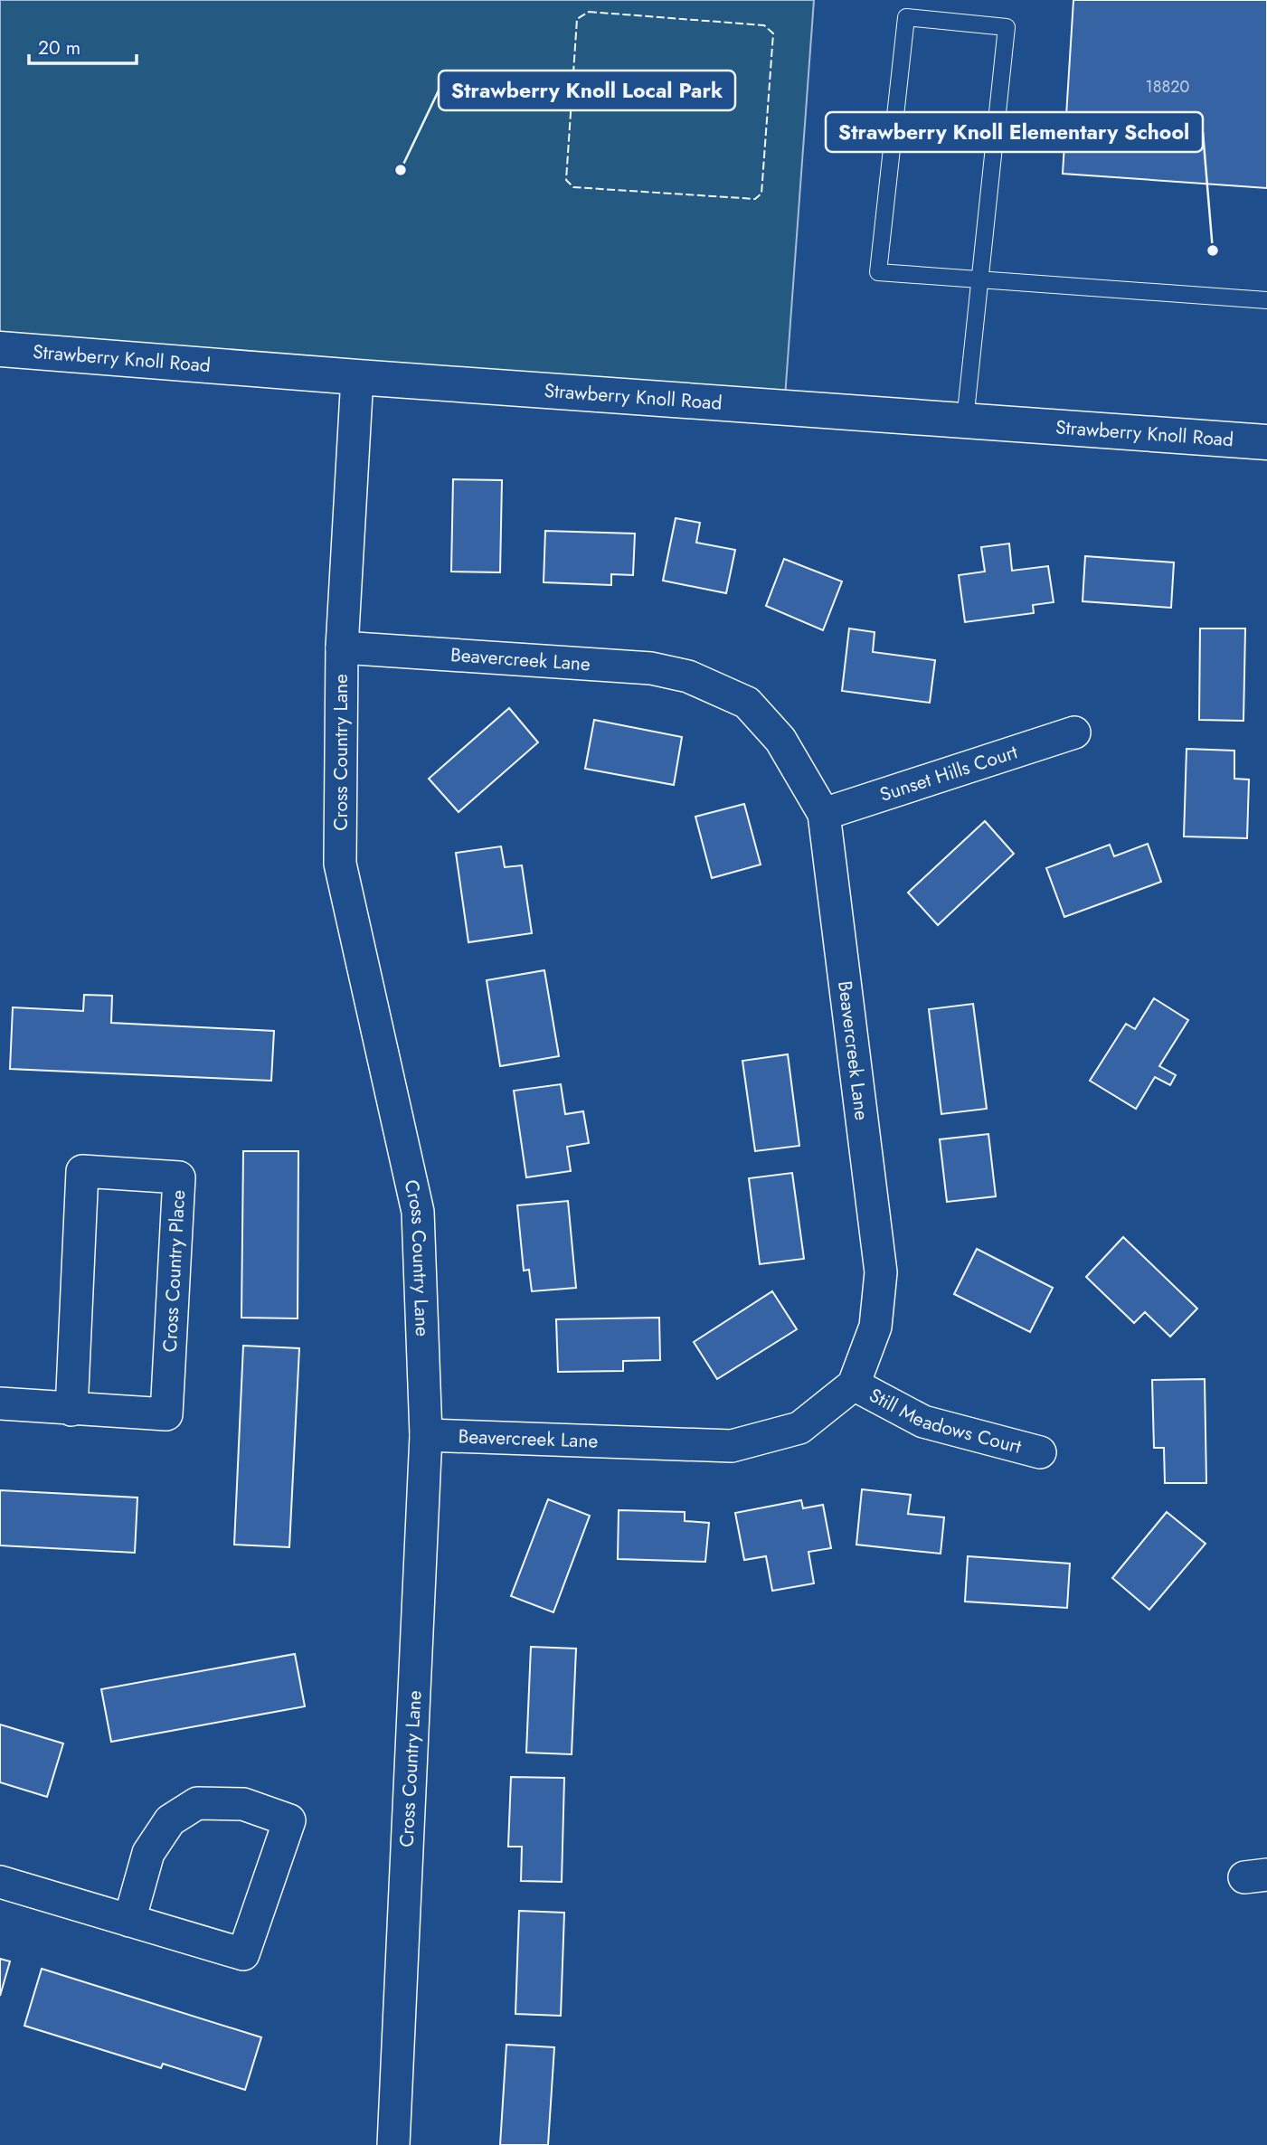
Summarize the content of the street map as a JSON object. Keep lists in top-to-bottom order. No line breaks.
{"streets":{"street":["Strawberry Knoll Road","Beavercreek Lane","Cross Country Lane","Sunset Hills Court","Cross Country Place","Still Meadows Court"]},"crossings":[["Strawberry Knoll Road","Cross Country Lane"],["Beavercreek Lane","Cross Country Lane"],["Beavercreek Lane","Sunset Hills Court"],["Beavercreek Lane","Still Meadows Court"]],"places":["Strawberry Knoll Local Park","Strawberry Knoll Elementary School"],"house_numbers":["18820"],"scale_bar":"20 m"}
